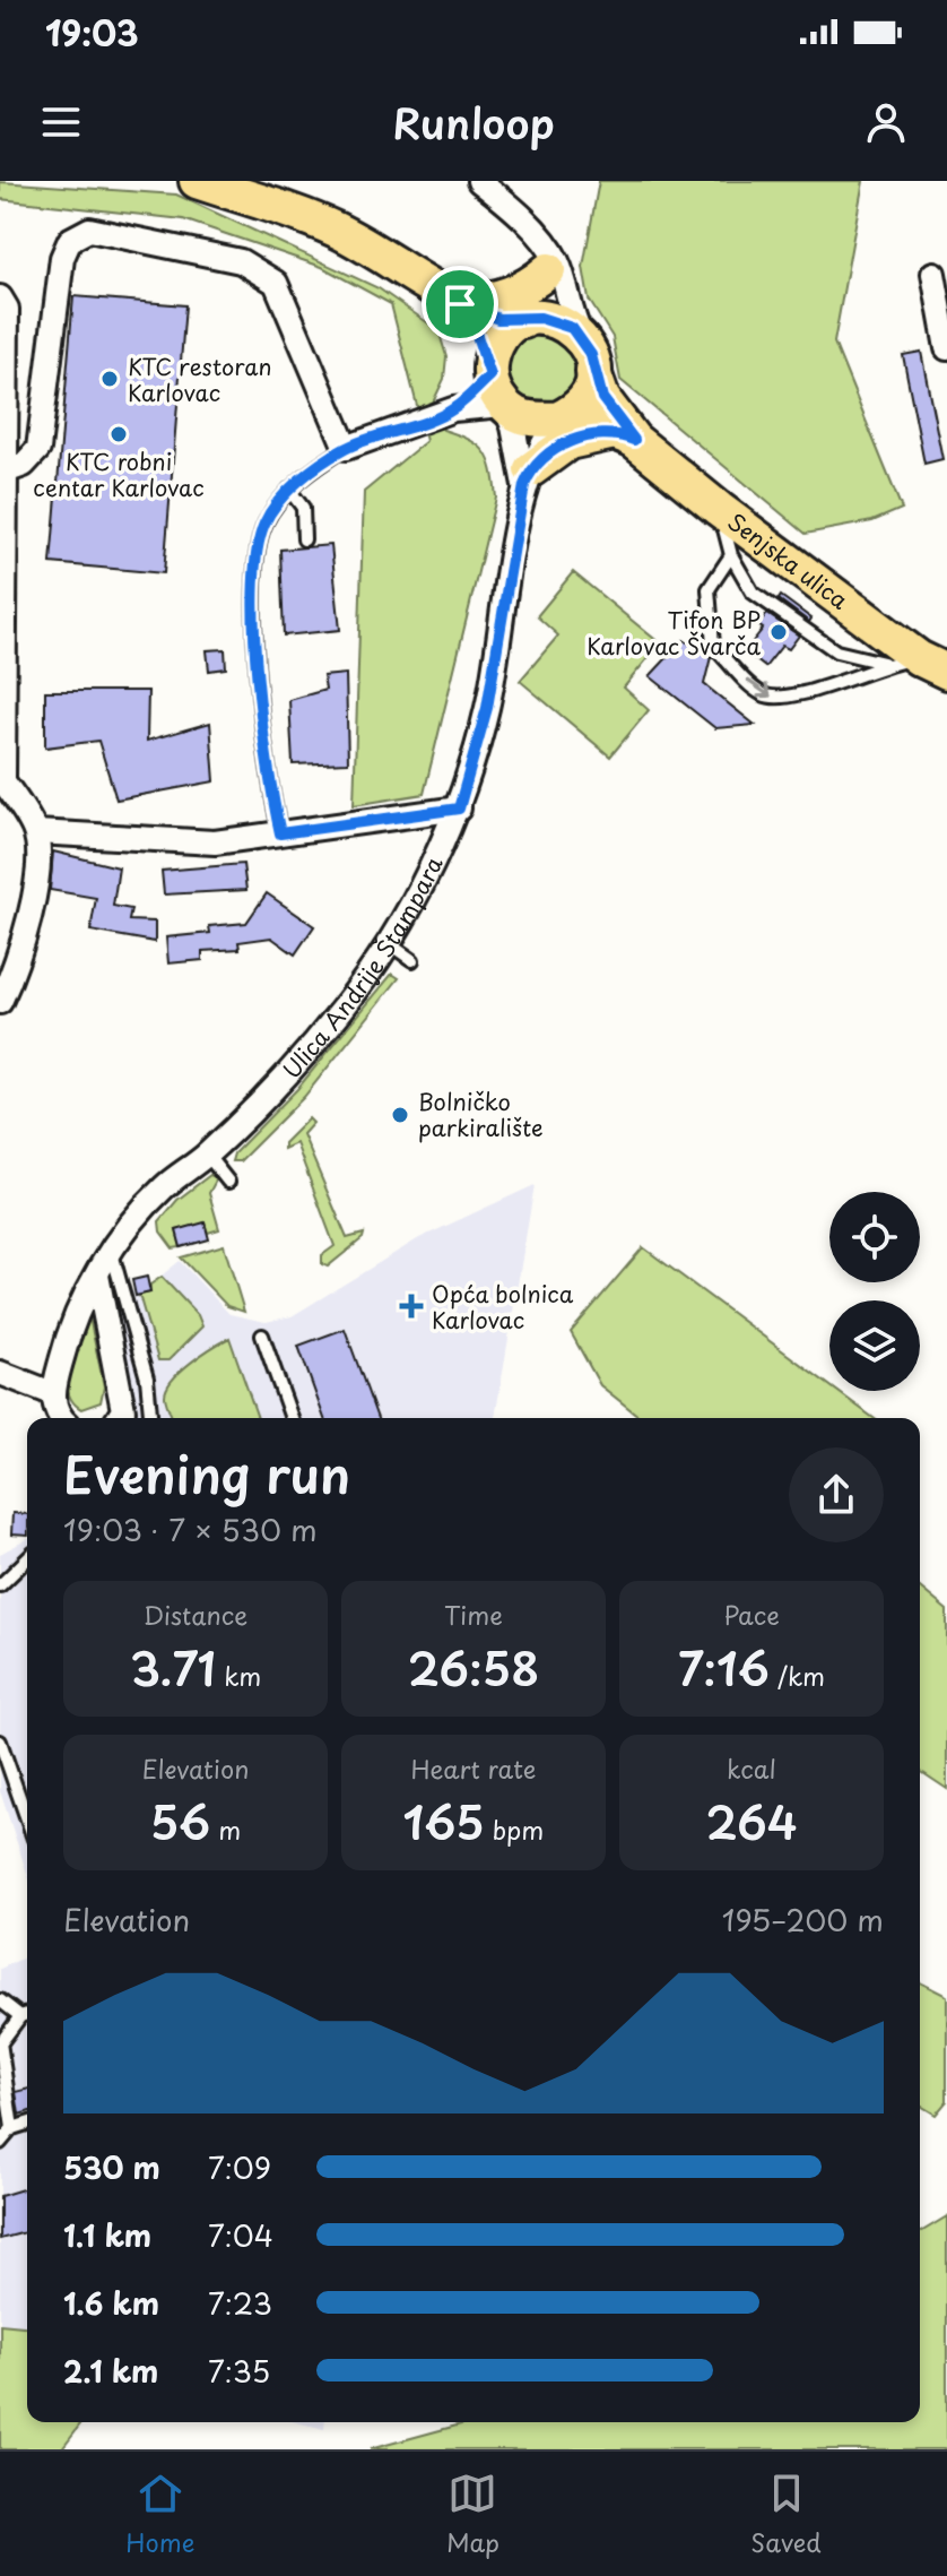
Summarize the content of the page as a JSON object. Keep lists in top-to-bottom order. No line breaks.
{"streets":{"main road":["Senjska ulica"],"street":["Ulica Andrije Štampara"]},"crossings":[["Senjska ulica","Ulica Andrije Štampara"]],"places":{"other":["KTC restoran Karlovac","KTC robni centar Karlovac","Tifon BP Karlovac Švarča","Bolničko parkiralište"],"health":["Opća bolnica Karlovac"]},"page":{"status":"19:03","header":"Runloop","heading":["Evening run","19:03 · 7 × 530 m"],"stats":[["Distance","3.71 km"],["Time","26:58"],["Pace","7:16 /km"],["Elevation","56 m"],["Heart rate","165 bpm"],["kcal","264"]],"chart":["Elevation","195–200 m"],"list":[{"name":"530 m","note":"7:09"},{"name":"1.1 km","note":"7:04"},{"name":"1.6 km","note":"7:23"},{"name":"2.1 km","note":"7:35"}],"tabs":["Home","Map","Saved"]}}
